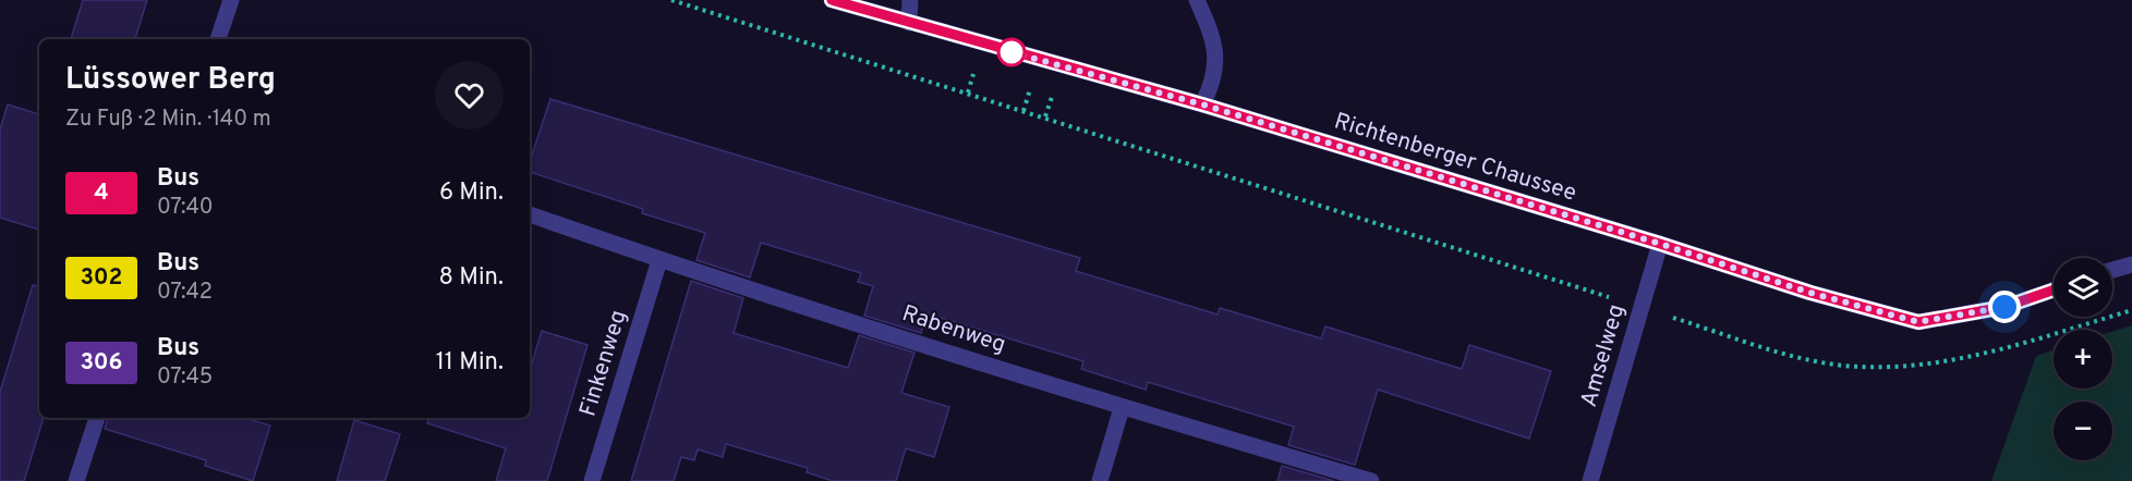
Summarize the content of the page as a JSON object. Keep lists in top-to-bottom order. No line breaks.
{"streets":{"street":["Richtenberger Chaussee","Rabenweg","Amselweg","Finkenweg"]},"crossings":[["Richtenberger Chaussee","Amselweg"],["Rabenweg","Finkenweg"]],"lines":["bus line 4"],"page":{"heading":["Lüssower Berg","Zu Fuß · 2 Min. · 140 m"],"list":[{"mark":"4","name":"Bus","note":"07:40","value":"6 Min."},{"mark":"302","name":"Bus","note":"07:42","value":"8 Min."},{"mark":"306","name":"Bus","note":"07:45","value":"11 Min."}],"map_buttons":["+","−"]}}
